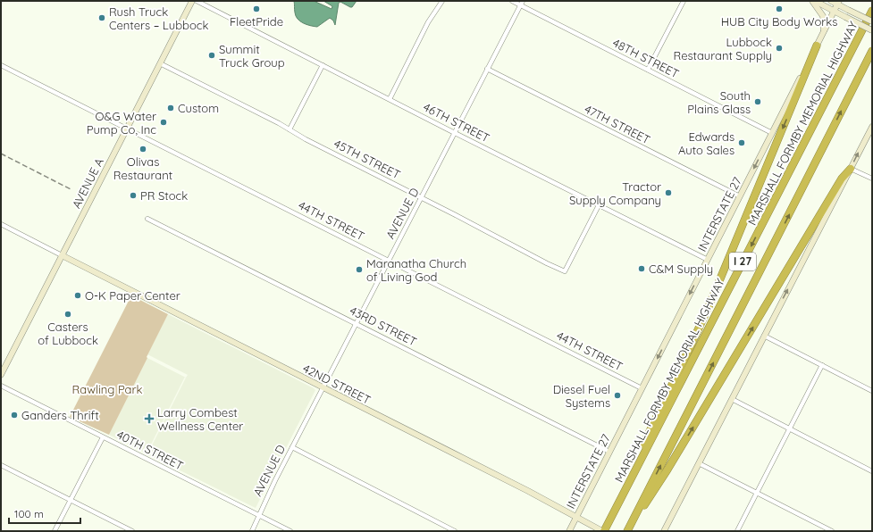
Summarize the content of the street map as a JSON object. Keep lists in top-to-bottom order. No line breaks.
{"streets":{"highway":["MARSHALL FORMBY MEMORIAL HIGHWAY","I 27"],"main road":["AVENUE A","INTERSTATE 27","42ND STREET"],"street":["48TH STREET","46TH STREET","47TH STREET","45TH STREET","AVENUE D","44TH STREET","43RD STREET","40TH STREET"]},"crossings":[["48TH STREET","AVENUE D"],["48TH STREET","INTERSTATE 27"],["46TH STREET","45TH STREET"],["46TH STREET","AVENUE D"],["46TH STREET","INTERSTATE 27"],["MARSHALL FORMBY MEMORIAL HIGHWAY","42ND STREET"],["47TH STREET","AVENUE D"],["47TH STREET","INTERSTATE 27"],["45TH STREET","AVENUE A"],["45TH STREET","AVENUE D"],["AVENUE A","44TH STREET"],["AVENUE A","42ND STREET"],["AVENUE D","44TH STREET"],["AVENUE D","43RD STREET"],["AVENUE D","42ND STREET"],["AVENUE D","40TH STREET"],["INTERSTATE 27","44TH STREET"],["INTERSTATE 27","43RD STREET"],["INTERSTATE 27","42ND STREET"]],"one_way":["INTERSTATE 27"],"parks":["Rawling Park"],"places":{"other":["FleetPride","HUB City Body Works","Rush Truck Centers – Lubbock","Lubbock Restaurant Supply","Summit Truck Group","South Plains Glass","Custom","O&G Water Pump Co, Inc","Edwards Auto Sales","Olivas Restaurant","Tractor Supply Company","PR Stock","C&M Supply","Maranatha Church of Living God","O-K Paper Center","Casters of Lubbock","Diesel Fuel Systems","Ganders Thrift"],"health":["Larry Combest Wellness Center"]},"scale_bar":"100 m"}
